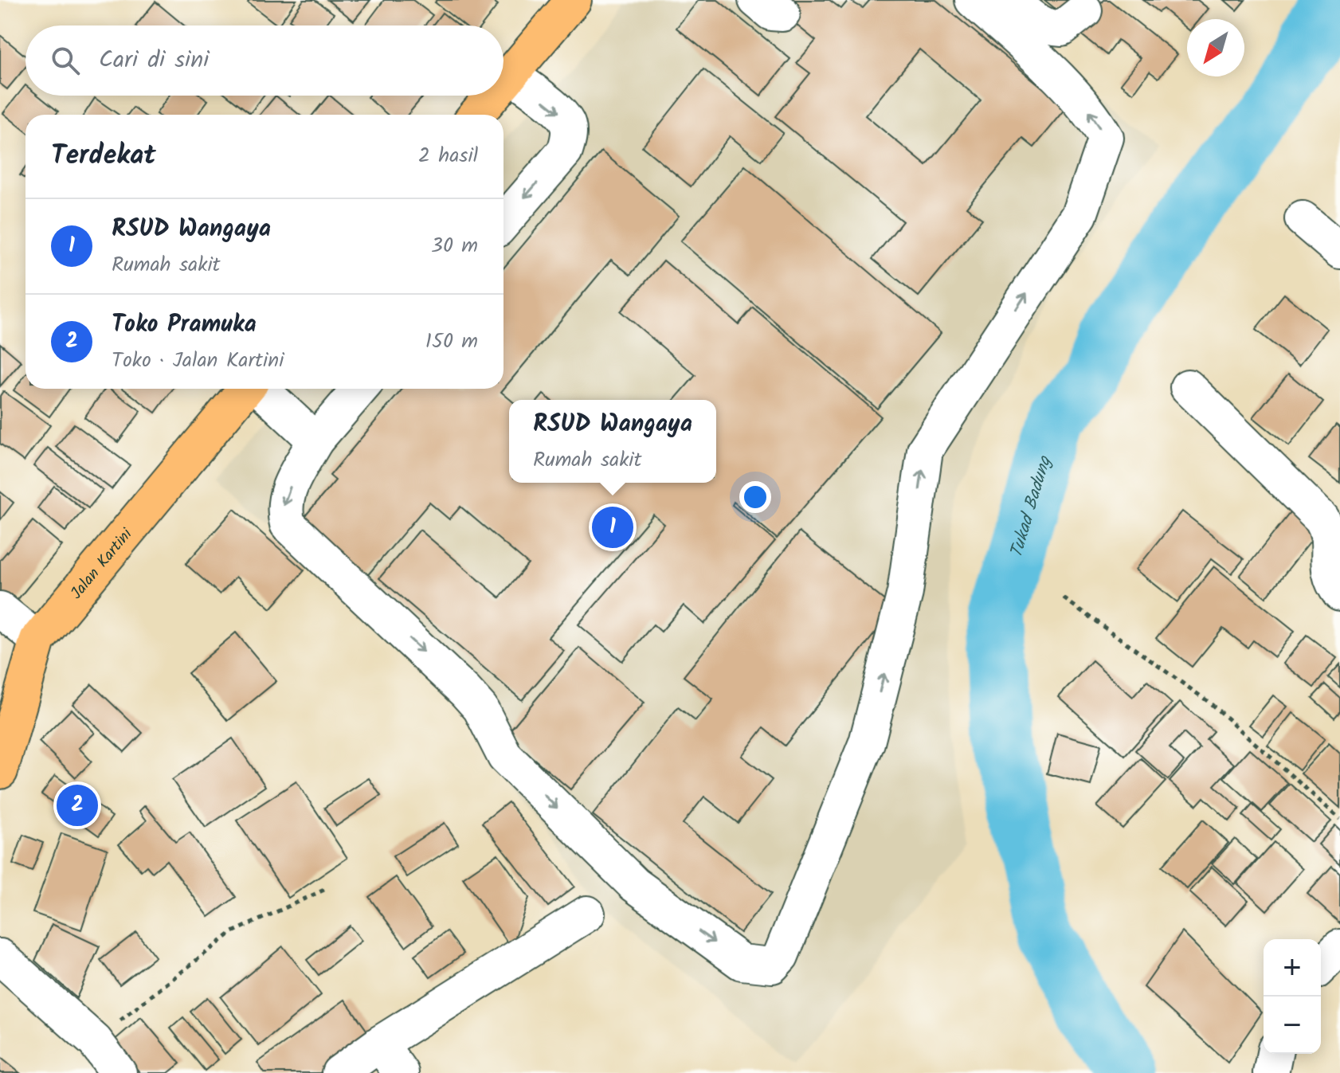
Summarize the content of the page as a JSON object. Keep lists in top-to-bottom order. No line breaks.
{"streets":{"main road":["Jalan Kartini"]},"water":["Tukad Badung"],"north":"bottom left","page":{"search":"Cari di sini","heading":["Terdekat","2 hasil"],"list":[{"mark":"1","name":"RSUD Wangaya","note":"Rumah sakit","value":"30 m"},{"mark":"2","name":"Toko Pramuka","note":"Toko · Jalan Kartini","value":"150 m"}],"popup":["RSUD Wangaya","Rumah sakit"],"pins":["1","2"],"map_buttons":["+","−"]}}
